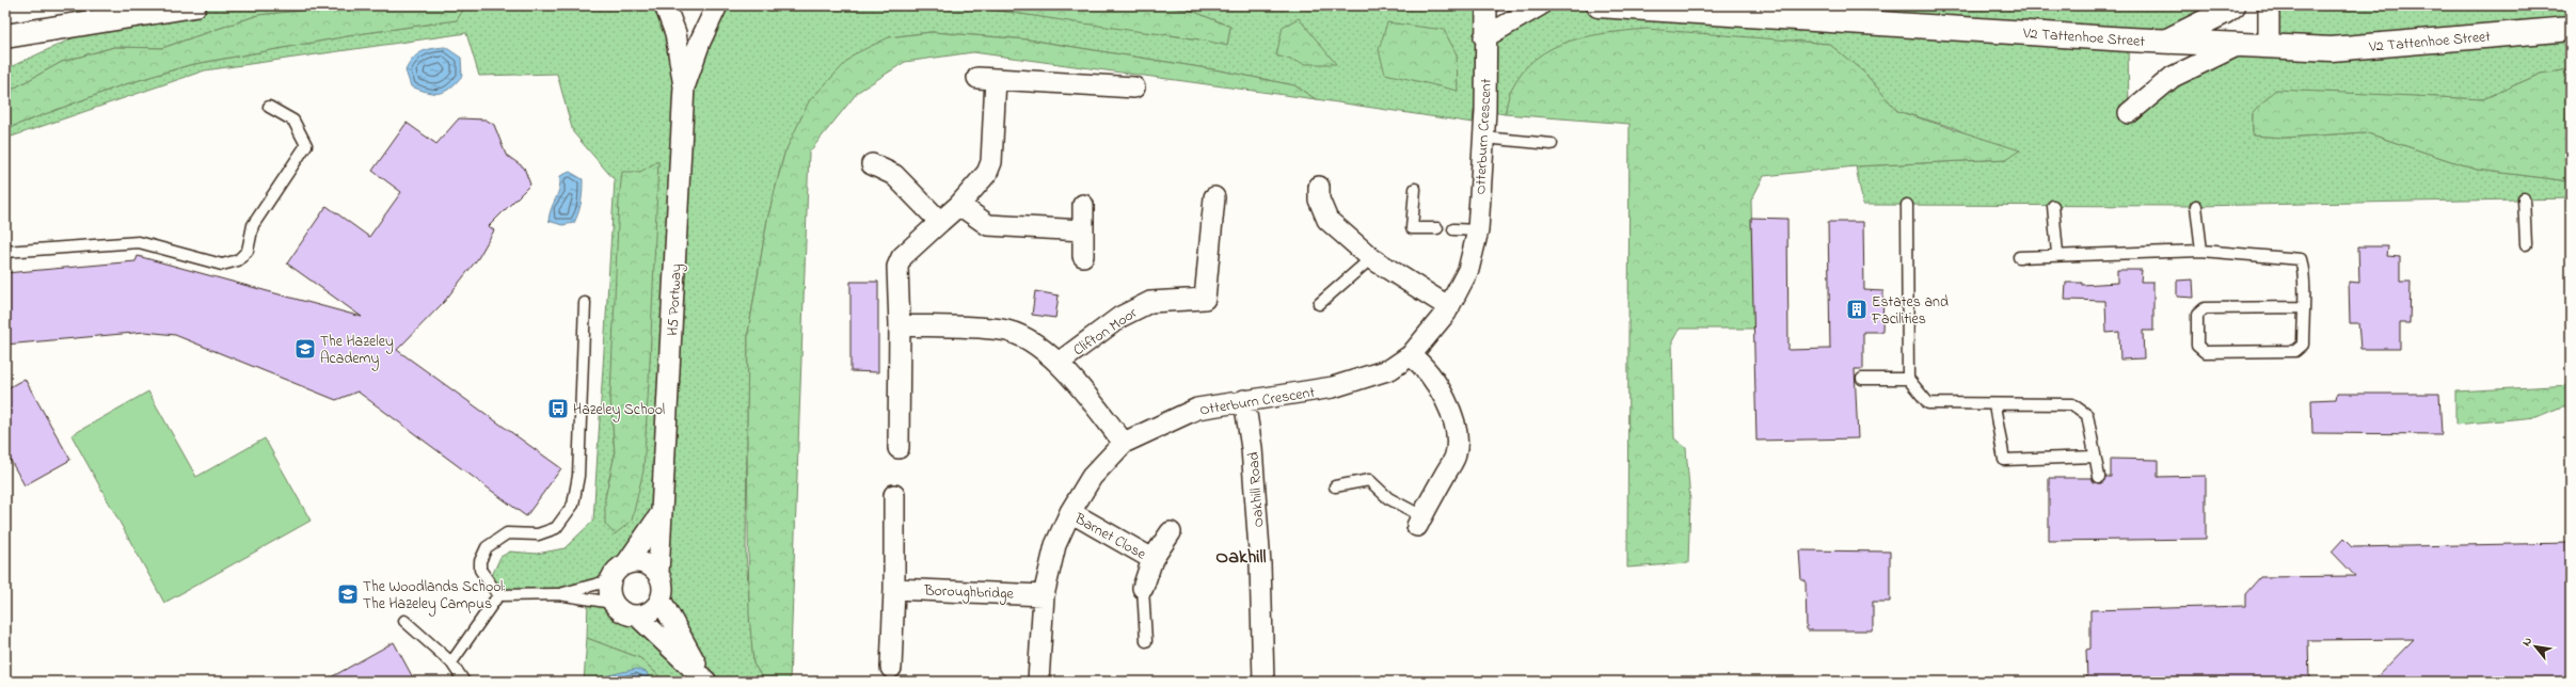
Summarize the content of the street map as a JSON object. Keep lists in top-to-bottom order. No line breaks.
{"streets":{"street":["V2 Tattenhoe Street","Otterburn Crescent","H5 Portway","Clifton Moor","Oakhill Road","Barnet Close","Boroughbridge"]},"crossings":[["Otterburn Crescent","Clifton Moor"],["Otterburn Crescent","Oakhill Road"],["Otterburn Crescent","Barnet Close"],["Otterburn Crescent","Boroughbridge"]],"districts":["Oakhill"],"places":{"building":["Estates and Facilities"],"school or university":["The Hazeley Academy","The Woodlands School: The Hazeley Campus"],"bus stop":["Hazeley School"]},"north":"top left"}
